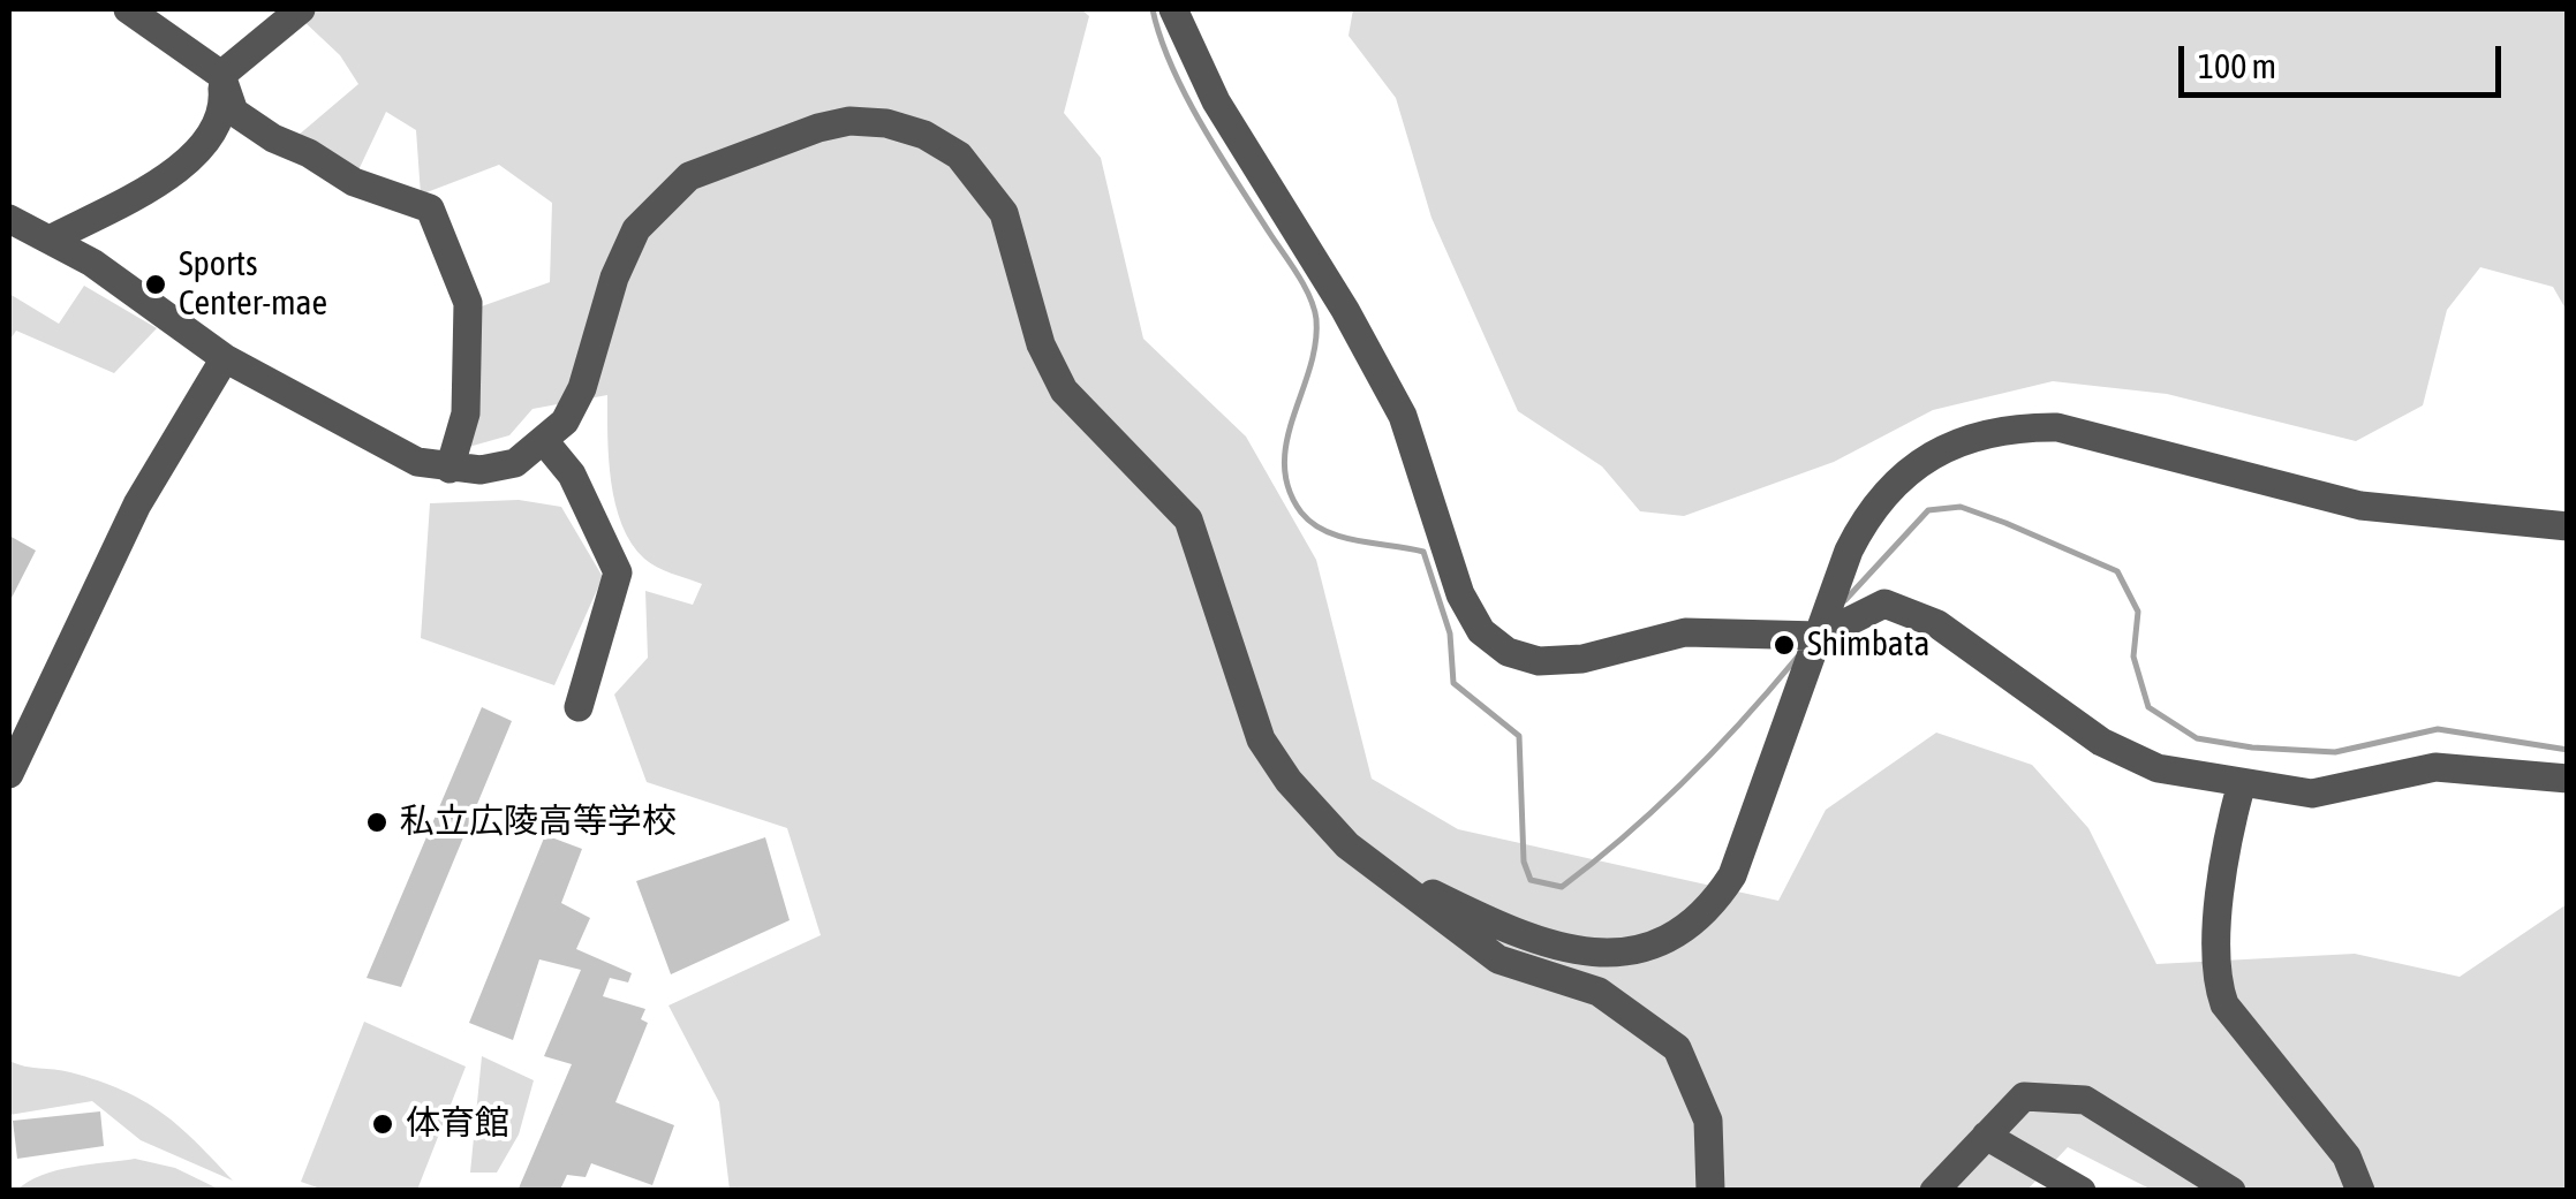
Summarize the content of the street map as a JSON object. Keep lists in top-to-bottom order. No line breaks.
{"places":["Sports Center-mae","Shimbata","私立広陵高等学校","体育館"],"scale_bar":"100 m"}
